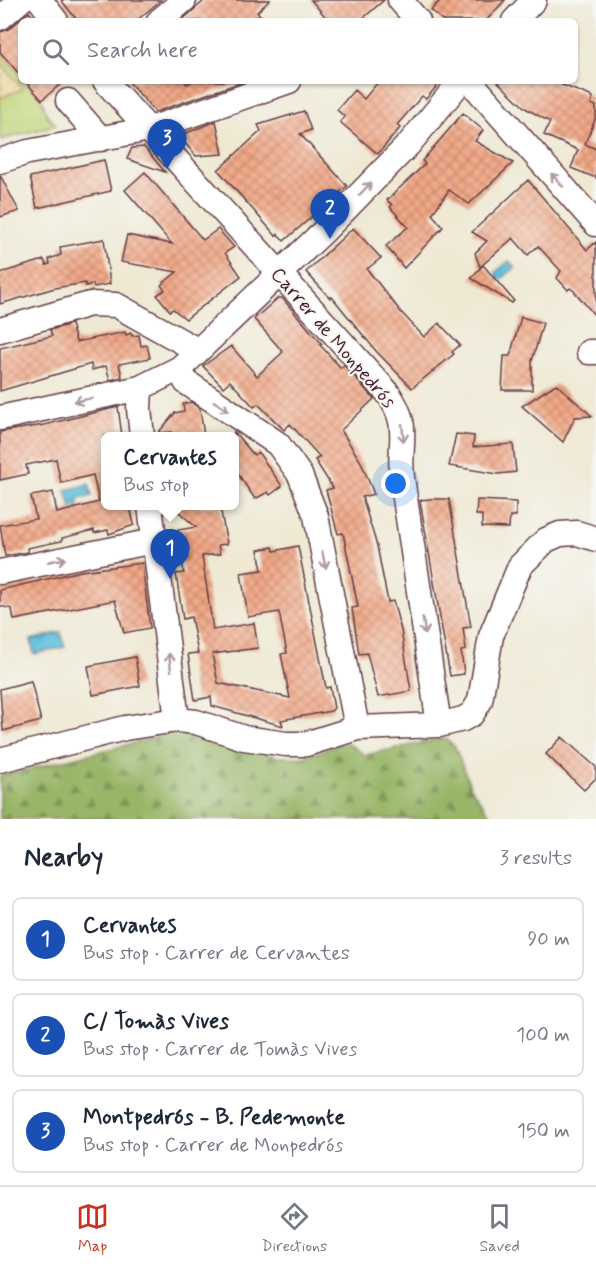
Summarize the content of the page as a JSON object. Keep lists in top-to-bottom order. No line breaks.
{"streets":{"street":["Carrer de Monpedrós"]},"page":{"search":"Search here","pins":["3","2","1"],"popup":["Cervantes","Bus stop"],"heading":["Nearby","3 results"],"list":[{"mark":"1","name":"Cervantes","note":"Bus stop · Carrer de Cervantes","value":"90 m"},{"mark":"2","name":"C/ Tomàs Vives","note":"Bus stop · Carrer de Tomàs Vives","value":"100 m"},{"mark":"3","name":"Montpedrós - B. Pedemonte","note":"Bus stop · Carrer de Monpedrós","value":"150 m"}],"nav":["Map","Directions","Saved"]}}
